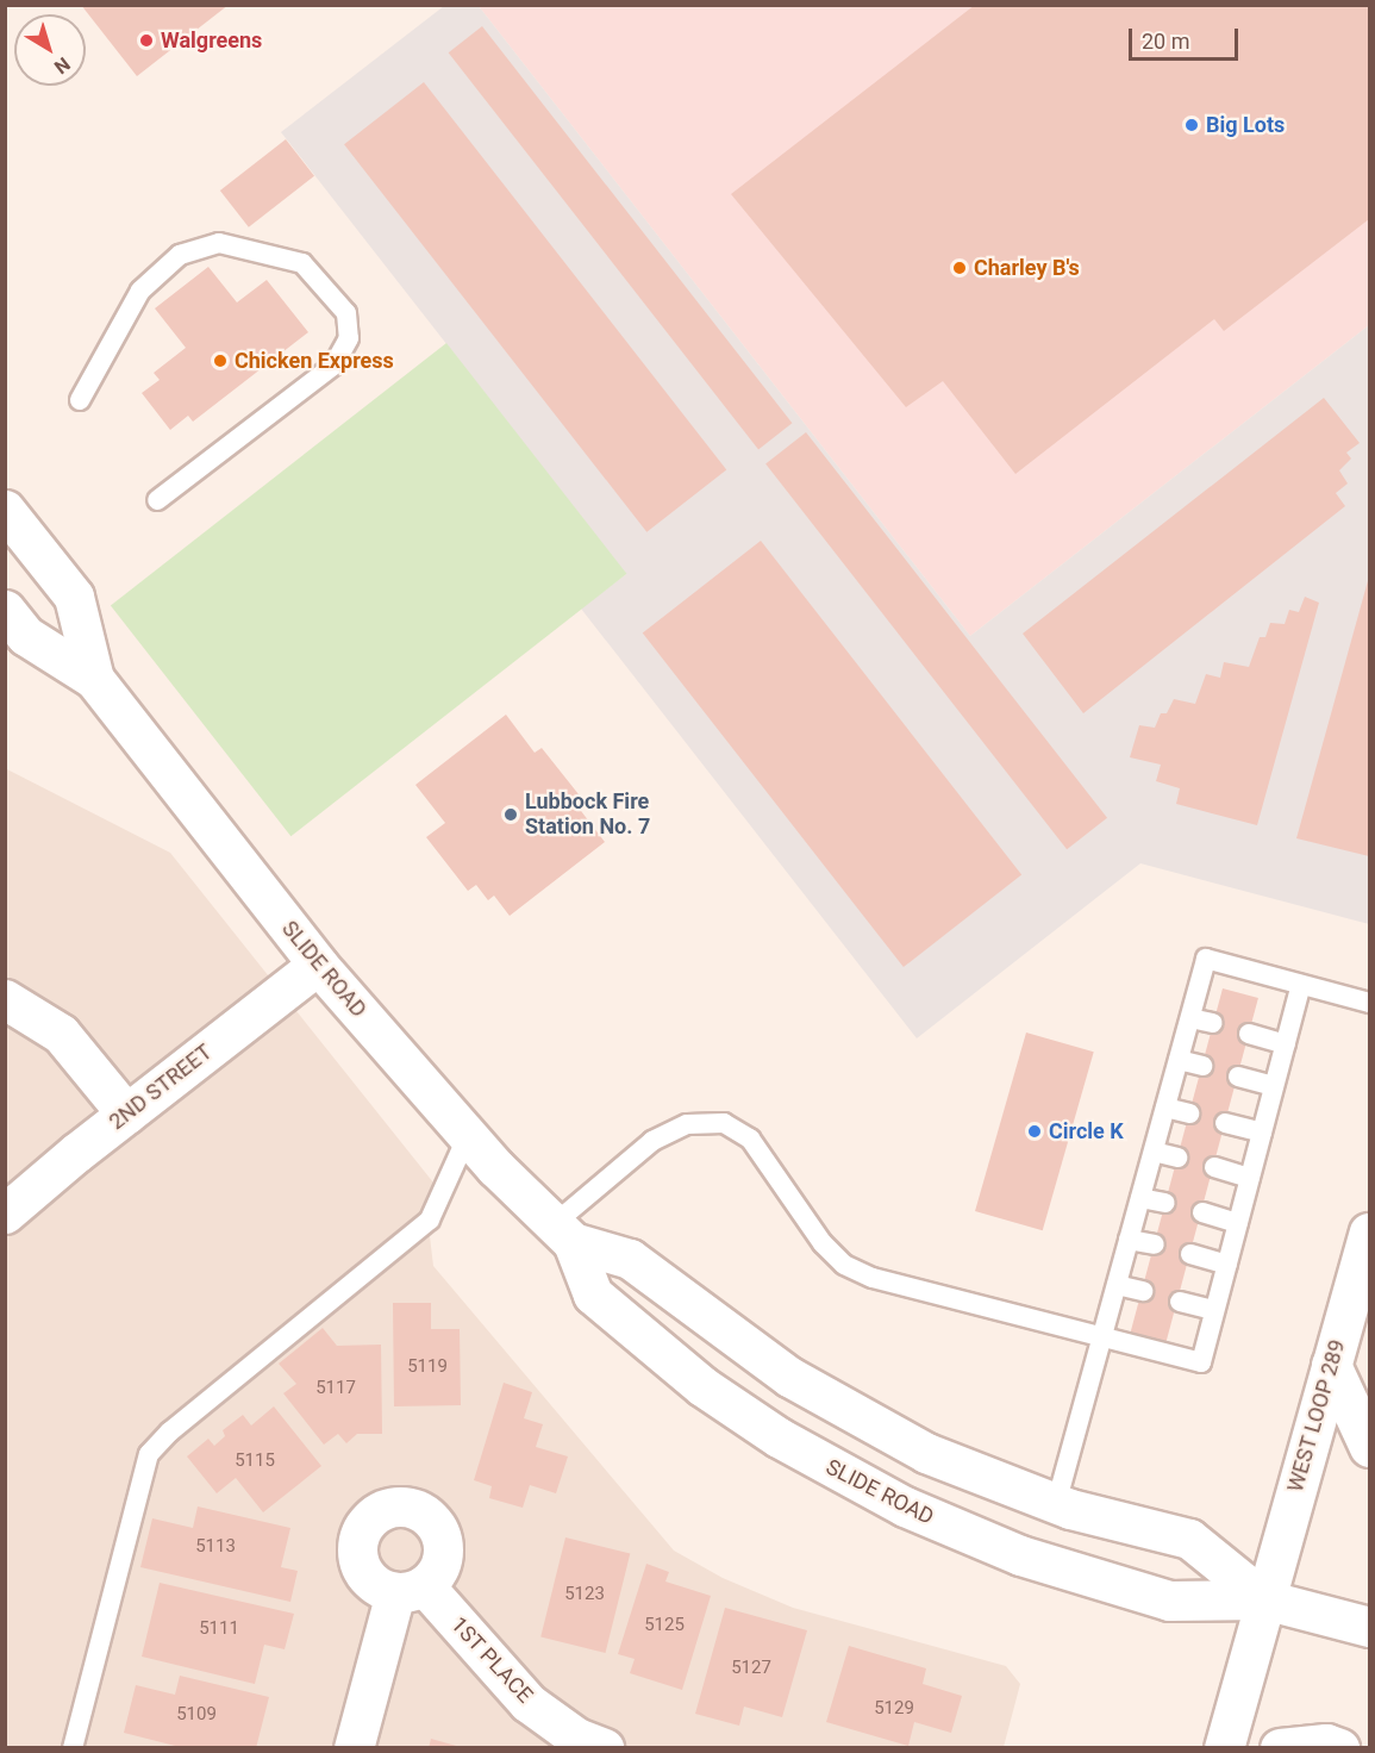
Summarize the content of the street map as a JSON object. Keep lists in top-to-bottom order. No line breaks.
{"streets":{"main road":["SLIDE ROAD","2ND STREET","WEST LOOP 289","1ST PLACE"]},"crossings":[["SLIDE ROAD","2ND STREET"],["SLIDE ROAD","WEST LOOP 289"]],"places":["Walgreens","Big Lots","Charley B's","Chicken Express","Lubbock Fire Station No. 7","Circle K"],"house_numbers":["5119","5117","5115","5113","5123","5125","5111","5127","5129","5109"],"scale_bar":"20 m","north":"bottom right"}
